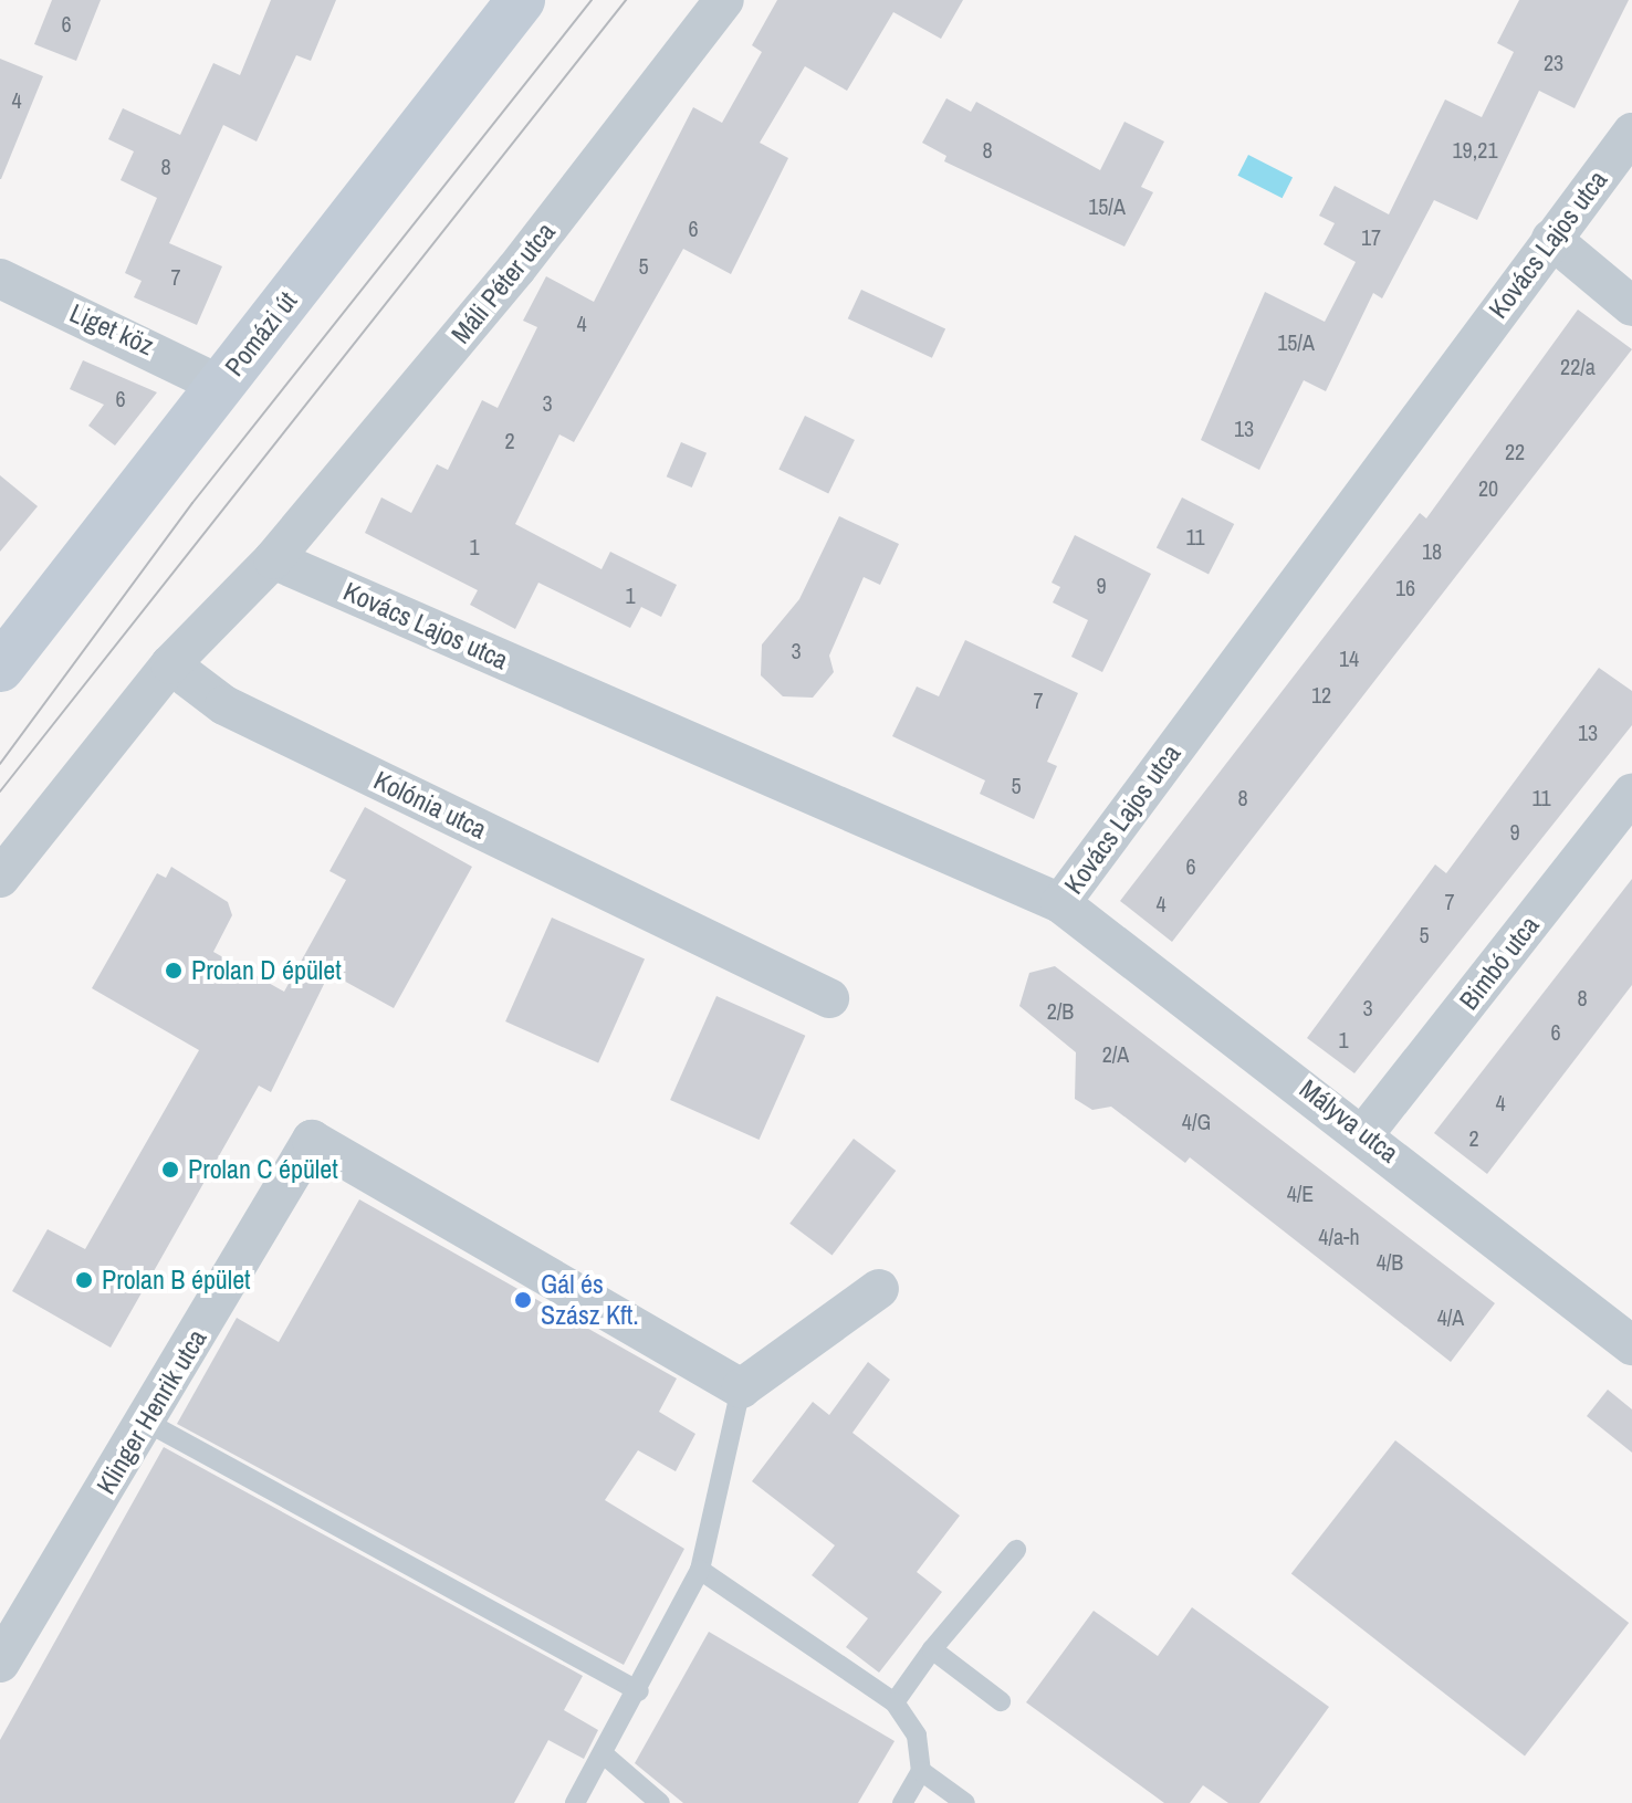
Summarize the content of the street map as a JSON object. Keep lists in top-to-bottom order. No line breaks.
{"streets":{"main road":["Pomázi út"],"street":["Kovács Lajos utca","Máli Péter utca","Liget köz","Kolónia utca","Bimbó utca","Mályva utca","Klinger Henrik utca"]},"crossings":[["Kovács Lajos utca","Máli Péter utca"],["Kovács Lajos utca","Mályva utca"],["Liget köz","Pomázi út"],["Bimbó utca","Mályva utca"]],"places":["Prolan D épület","Prolan C épület","Prolan B épület","Gál és Szász Kft."],"house_numbers":["6","23","4","8","19,21","8","15/A","6","17","5","7","4","15/A","22/a","6","3","13","2","22","20","11","1","18","9","16","1","3","14","12","7","13","5","8","11","9","6","7","4","5","8","3","2/B","6","1","2/A","4","4/G","2","4/E","4/a-h","4/B","4/A"]}
